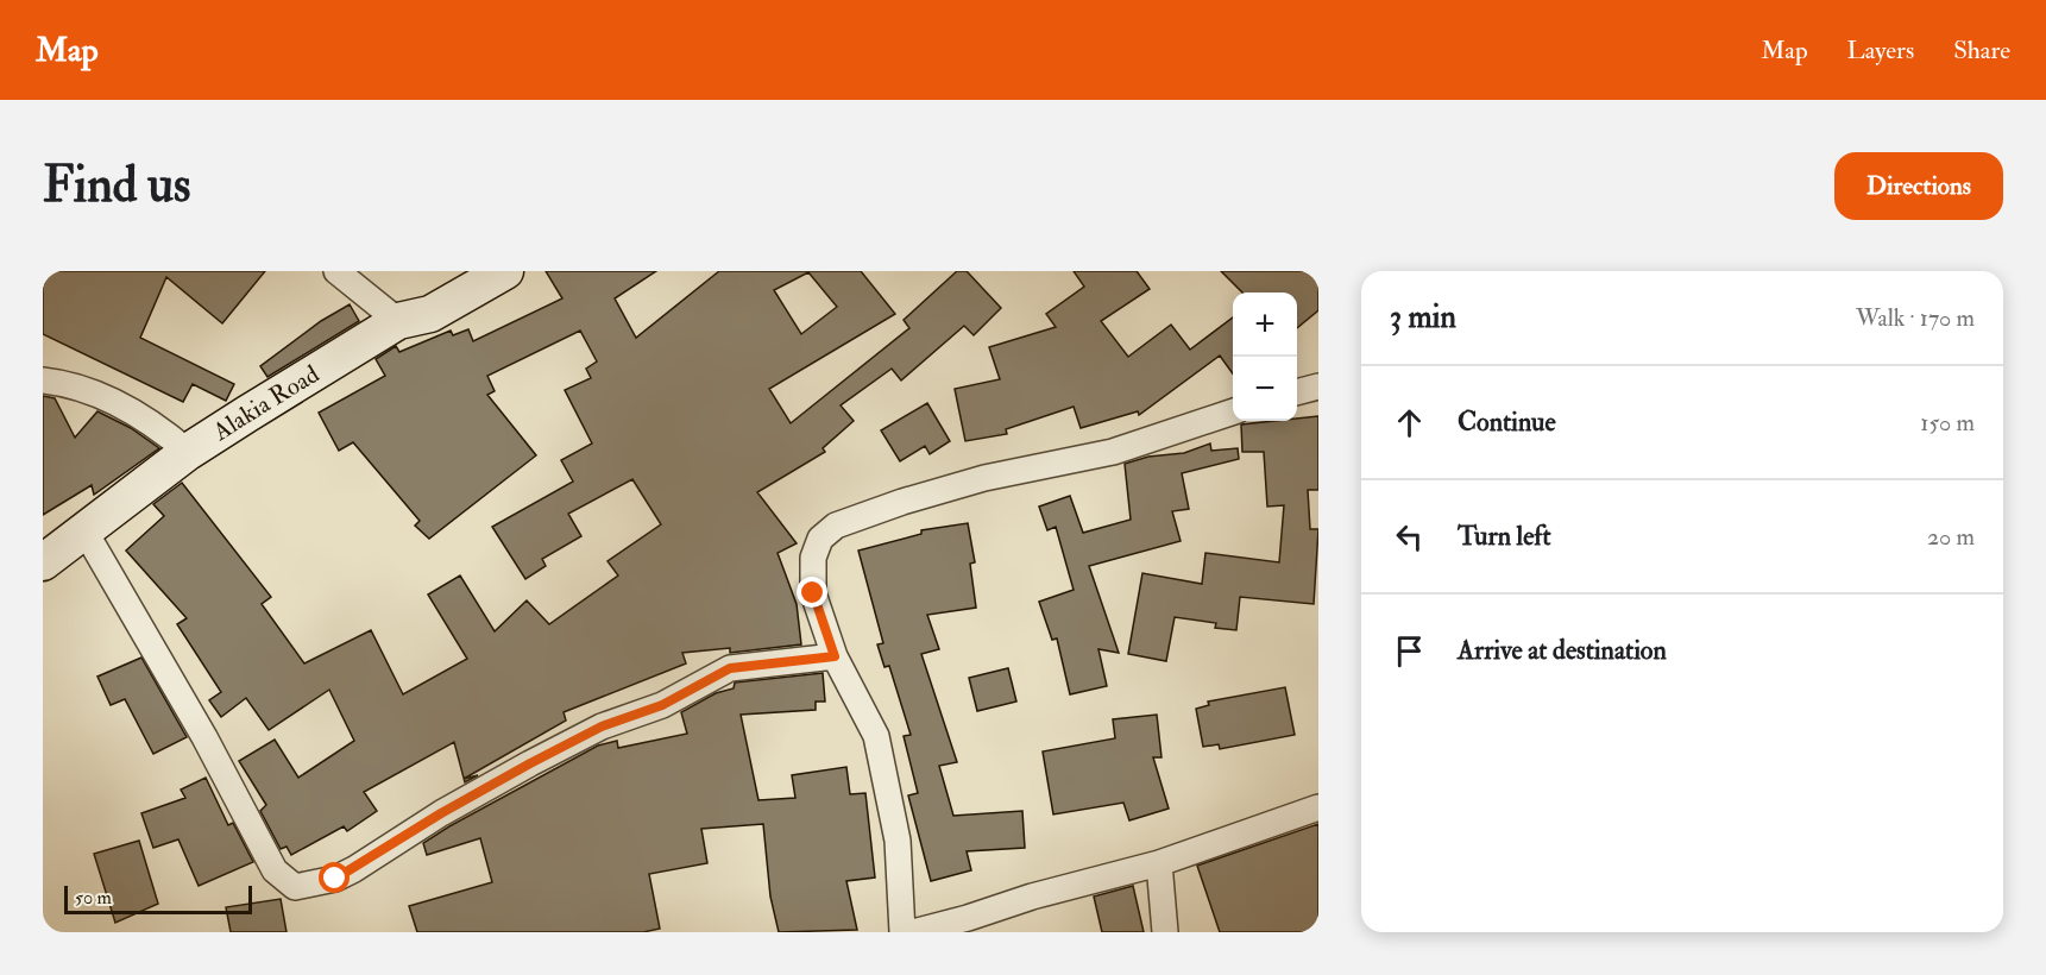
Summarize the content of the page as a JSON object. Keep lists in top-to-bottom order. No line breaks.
{"streets":{"street":["Alakia Road"]},"scale_bar":"50 m","page":{"header":"Map","nav":["Map","Layers","Share"],"buttons":"Directions","title":"Find us","heading":["3 min","Walk · 170 m"],"map_buttons":["+","−"],"list":[["Continue","150 m"],["Turn left","20 m"],"Arrive at destination"],"scale":"50 m"}}
